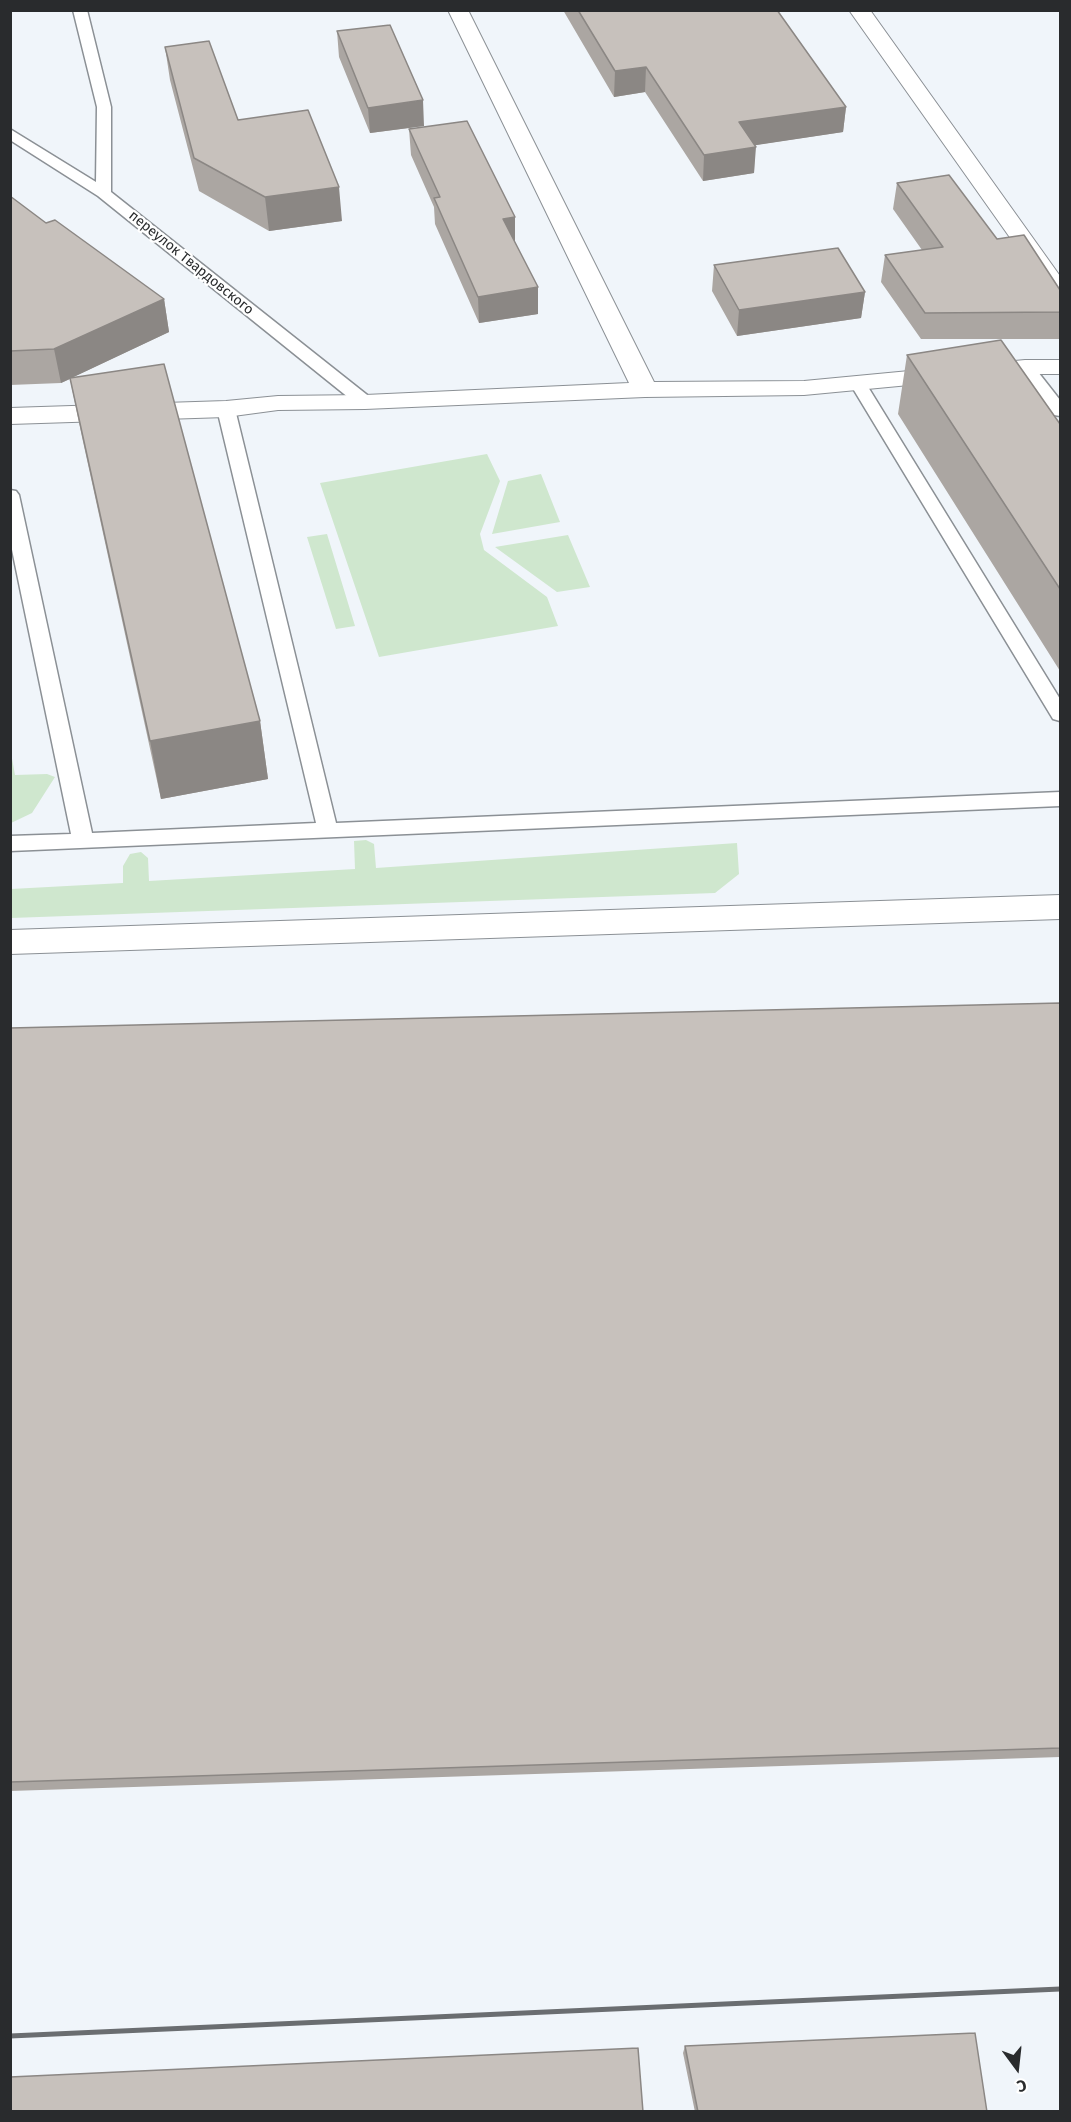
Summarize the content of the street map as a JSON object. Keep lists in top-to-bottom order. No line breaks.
{"streets":{"lane":["переулок Твардовского"]},"north":"bottom"}
